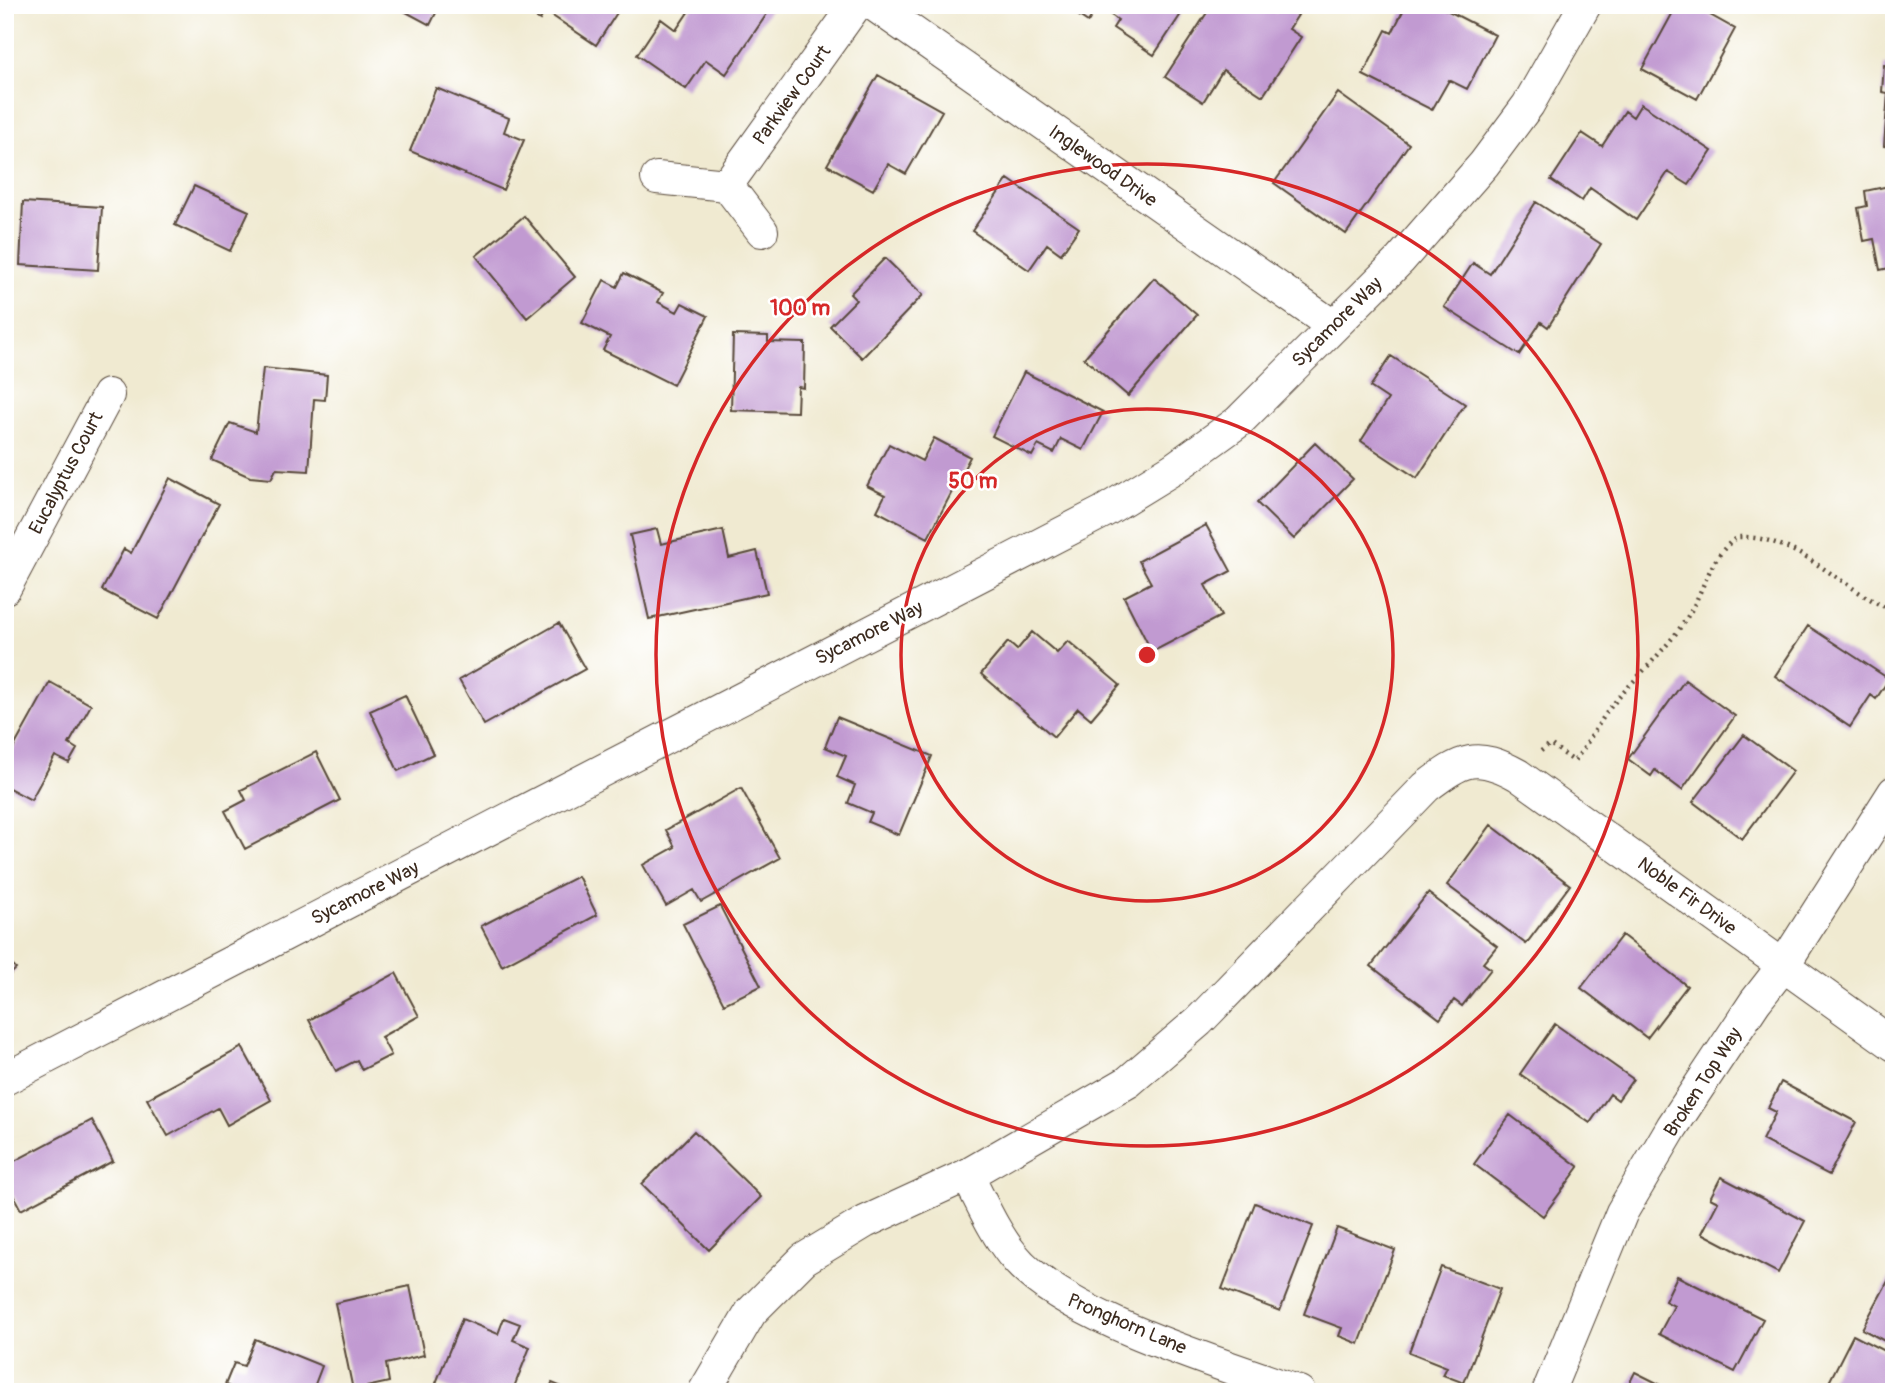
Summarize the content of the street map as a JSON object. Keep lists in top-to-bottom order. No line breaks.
{"streets":{"street":["Parkview Court","Inglewood Drive","Sycamore Way","Eucalyptus Court","Noble Fir Drive","Broken Top Way","Pronghorn Lane"]},"crossings":[["Inglewood Drive","Sycamore Way"],["Noble Fir Drive","Broken Top Way"],["Noble Fir Drive","Pronghorn Lane"]],"rings":["100 m","50 m"]}
